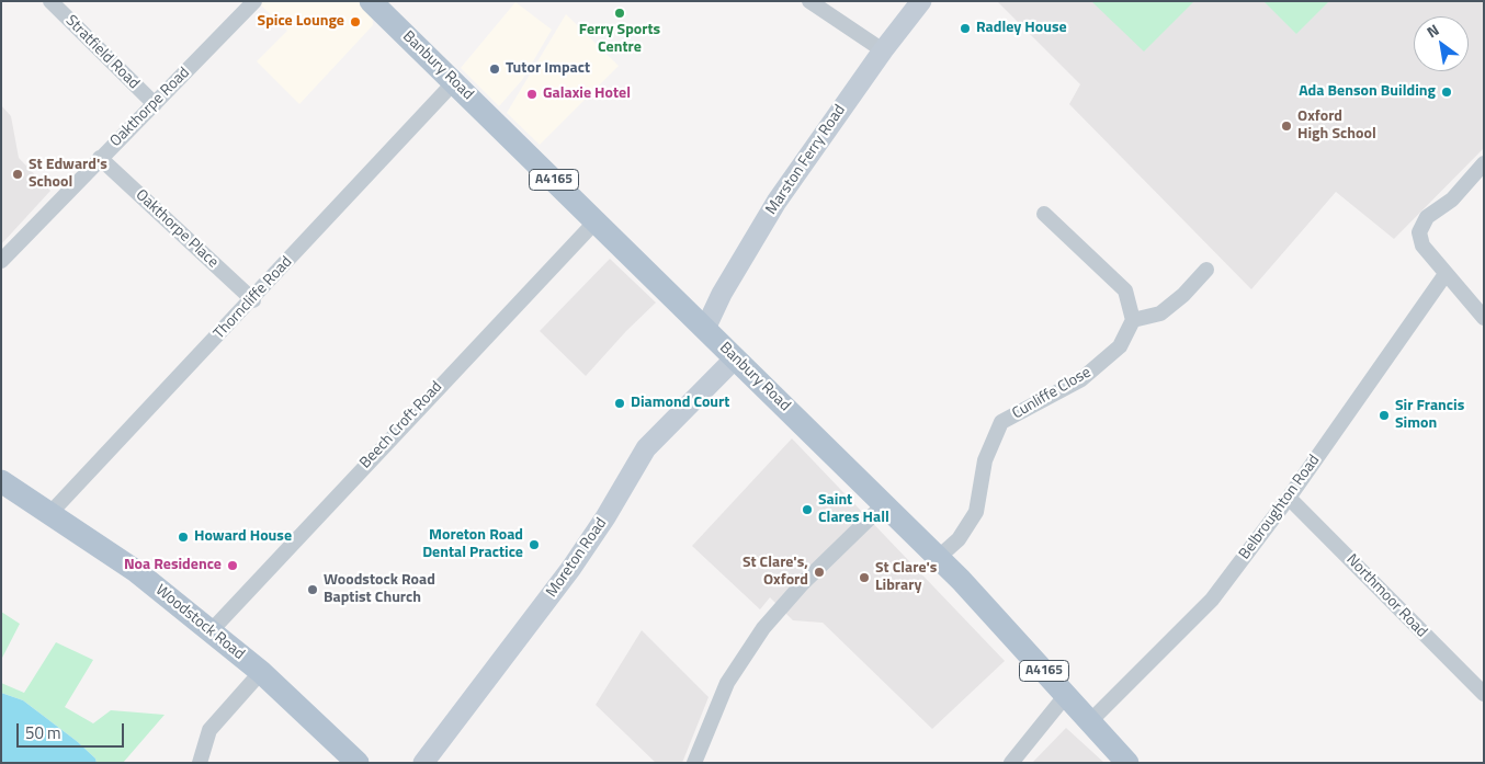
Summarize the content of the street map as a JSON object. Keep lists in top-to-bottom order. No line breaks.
{"streets":{"main road":["Banbury Road","Marston Ferry Road","A4165","Moreton Road","Woodstock Road"],"street":["Stratfield Road","Oakthorpe Road","Oakthorpe Place","Thorncliffe Road","Cunliffe Close","Beech Croft Road","Belbroughton Road","Northmoor Road"]},"crossings":[["Stratfield Road","Oakthorpe Road"],["Banbury Road","Marston Ferry Road"],["Banbury Road","Thorncliffe Road"],["Banbury Road","Cunliffe Close"],["Banbury Road","Beech Croft Road"],["Banbury Road","Belbroughton Road"],["Banbury Road","Moreton Road"],["Oakthorpe Road","Oakthorpe Place"],["Oakthorpe Place","Thorncliffe Road"],["Thorncliffe Road","Woodstock Road"],["Beech Croft Road","Woodstock Road"],["Belbroughton Road","Northmoor Road"]],"places":["Ferry Sports Centre","Spice Lounge","Radley House","Tutor Impact","Ada Benson Building","Galaxie Hotel","Oxford High School","St Edward's School","Diamond Court","Sir Francis Simon","Saint Clares Hall","Howard House","Moreton Road Dental Practice","Noa Residence","St Clare's, Oxford","St Clare's Library","Woodstock Road Baptist Church"],"scale_bar":"50 m","north":"top left"}
